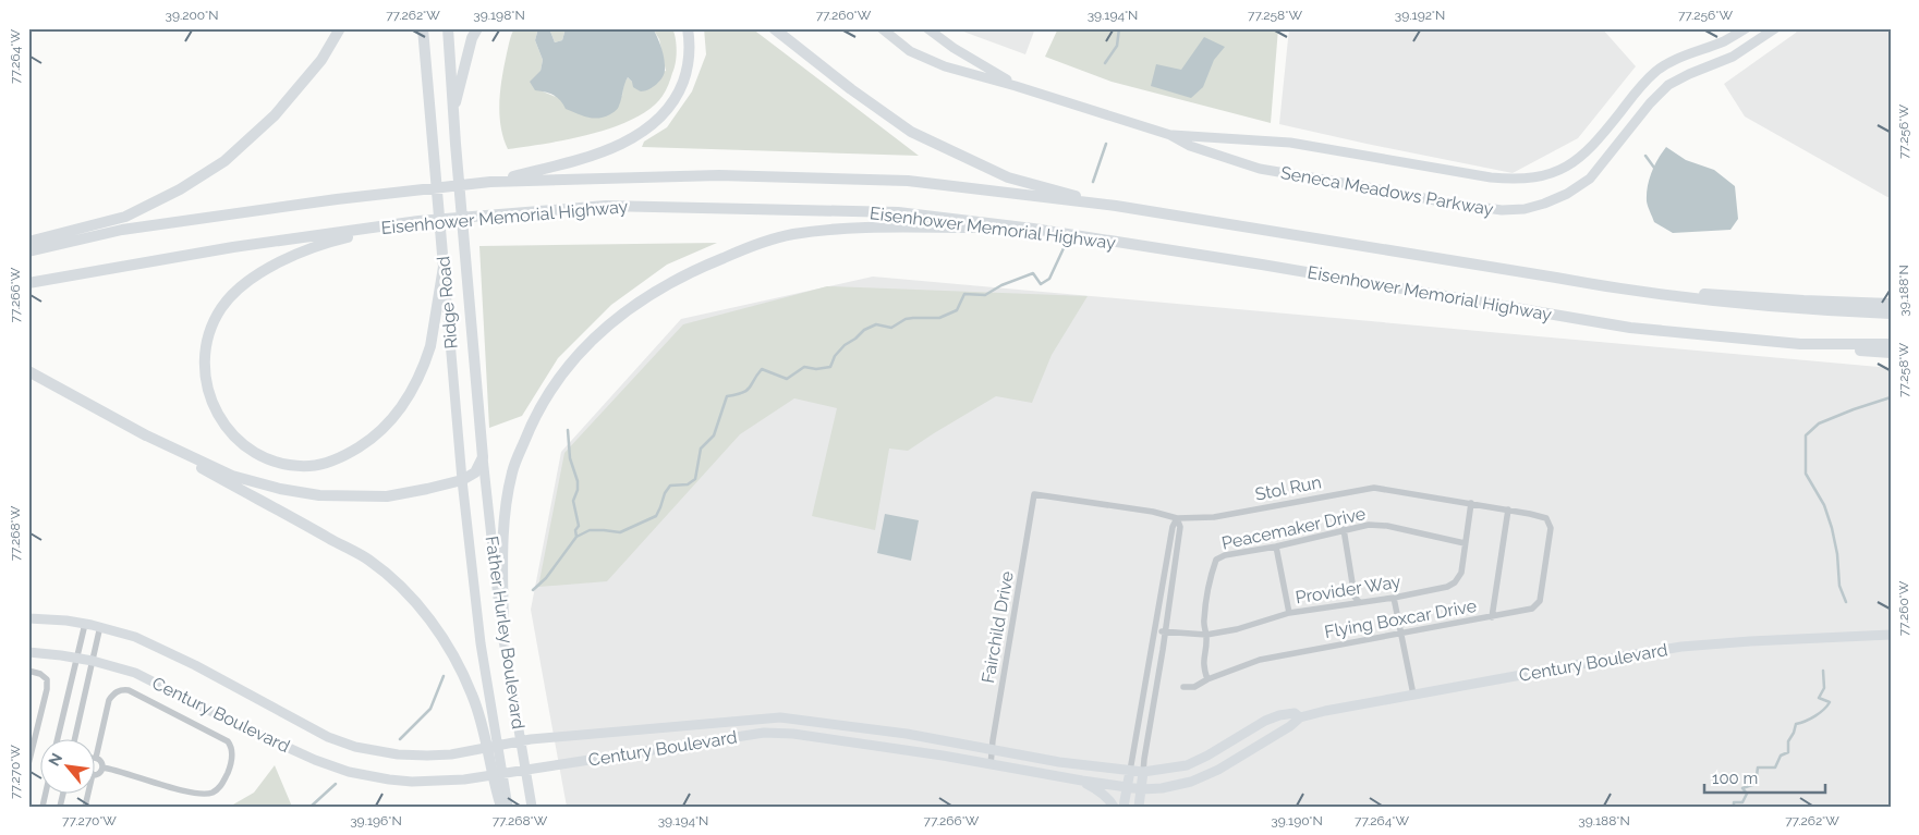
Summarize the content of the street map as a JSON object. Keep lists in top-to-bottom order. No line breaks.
{"streets":{"highway":["Eisenhower Memorial Highway","Ridge Road"],"street":["Seneca Meadows Parkway","Stol Run","Peacemaker Drive","Provider Way","Flying Boxcar Drive","Fairchild Drive","Father Hurley Boulevard","Century Boulevard"]},"crossings":[["Ridge Road","Father Hurley Boulevard"],["Stol Run","Provider Way"],["Stol Run","Flying Boxcar Drive"],["Stol Run","Fairchild Drive"],["Peacemaker Drive","Provider Way"],["Peacemaker Drive","Flying Boxcar Drive"],["Fairchild Drive","Century Boulevard"]],"scale_bar":"100 m","north":"top left","coordinates":["39.200°N","77.262°W","39.198°N","77.260°W","39.194°N","77.258°W","39.192°N","77.256°W","77.264°W","39.188°N","77.266°W","77.268°W","77.270°W","39.196°N","39.190°N"]}
